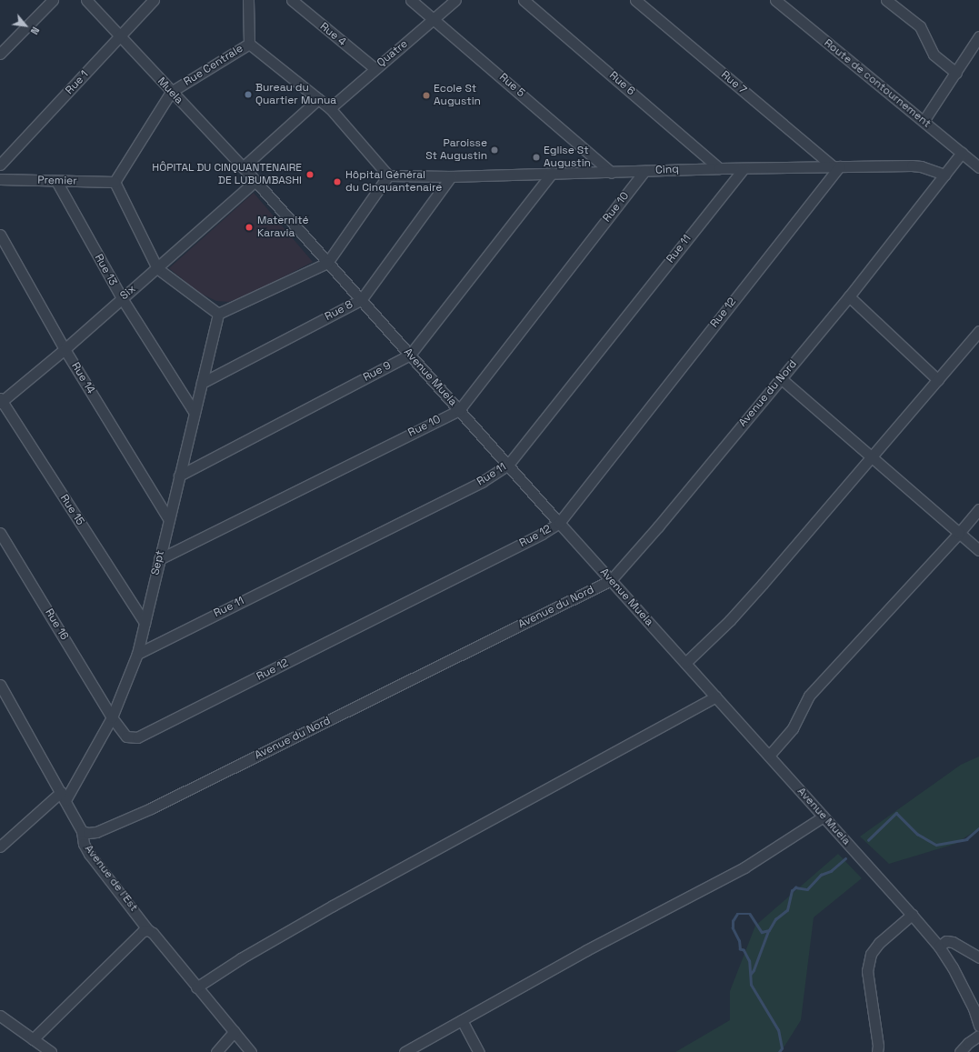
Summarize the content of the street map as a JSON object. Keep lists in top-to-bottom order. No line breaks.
{"streets":{"street":["Rue 4","Quatre","Rue Centrale","Rue 1","Rue 7","Rue 6","Route de contournement","Rue 5","Muela","Cinq","Premier","Rue 10","Rue 11","Rue 13","Six","Rue 8","Rue 12","Rue 9","Avenue Muela","Rue 14","Avenue du Nord","Rue 15","Sept","Rue 16","Avenue de l'Est"]},"crossings":[["Rue 4","Quatre"],["Quatre","Rue Centrale"],["Quatre","Rue 5"],["Rue Centrale","Muela"],["Rue Centrale","Cinq"],["Rue Centrale","Premier"],["Rue 1","Muela"],["Rue 7","Cinq"],["Rue 7","Rue 12"],["Rue 6","Cinq"],["Route de contournement","Avenue du Nord"],["Rue 5","Cinq"],["Muela","Six"],["Muela","Avenue Muela"],["Cinq","Rue 10"],["Cinq","Rue 11"],["Cinq","Rue 8"],["Cinq","Rue 12"],["Cinq","Rue 9"],["Cinq","Avenue du Nord"],["Premier","Rue 13"],["Rue 10","Avenue Muela"],["Rue 10","Sept"],["Rue 11","Avenue Muela"],["Rue 11","Sept"],["Rue 13","Six"],["Rue 13","Sept"],["Six","Avenue Muela"],["Six","Rue 14"],["Six","Rue 15"],["Rue 8","Avenue Muela"],["Rue 8","Sept"],["Rue 12","Avenue Muela"],["Rue 12","Sept"],["Rue 12","Rue 16"],["Rue 9","Avenue Muela"],["Rue 9","Sept"],["Avenue Muela","Avenue du Nord"],["Rue 14","Sept"],["Avenue du Nord","Avenue de l'Est"],["Rue 15","Sept"],["Sept","Rue 16"],["Sept","Avenue de l'Est"]],"places":["Bureau du Quartier Munua","Ecole St Augustin","Paroisse St Augustin","Eglise St Augustin","HÔPITAL DU CINQUANTENAIRE DE LUBUMBASHI","Hôpital Général du Cinquantenaire","Maternité Karavia"],"north":"bottom right"}
